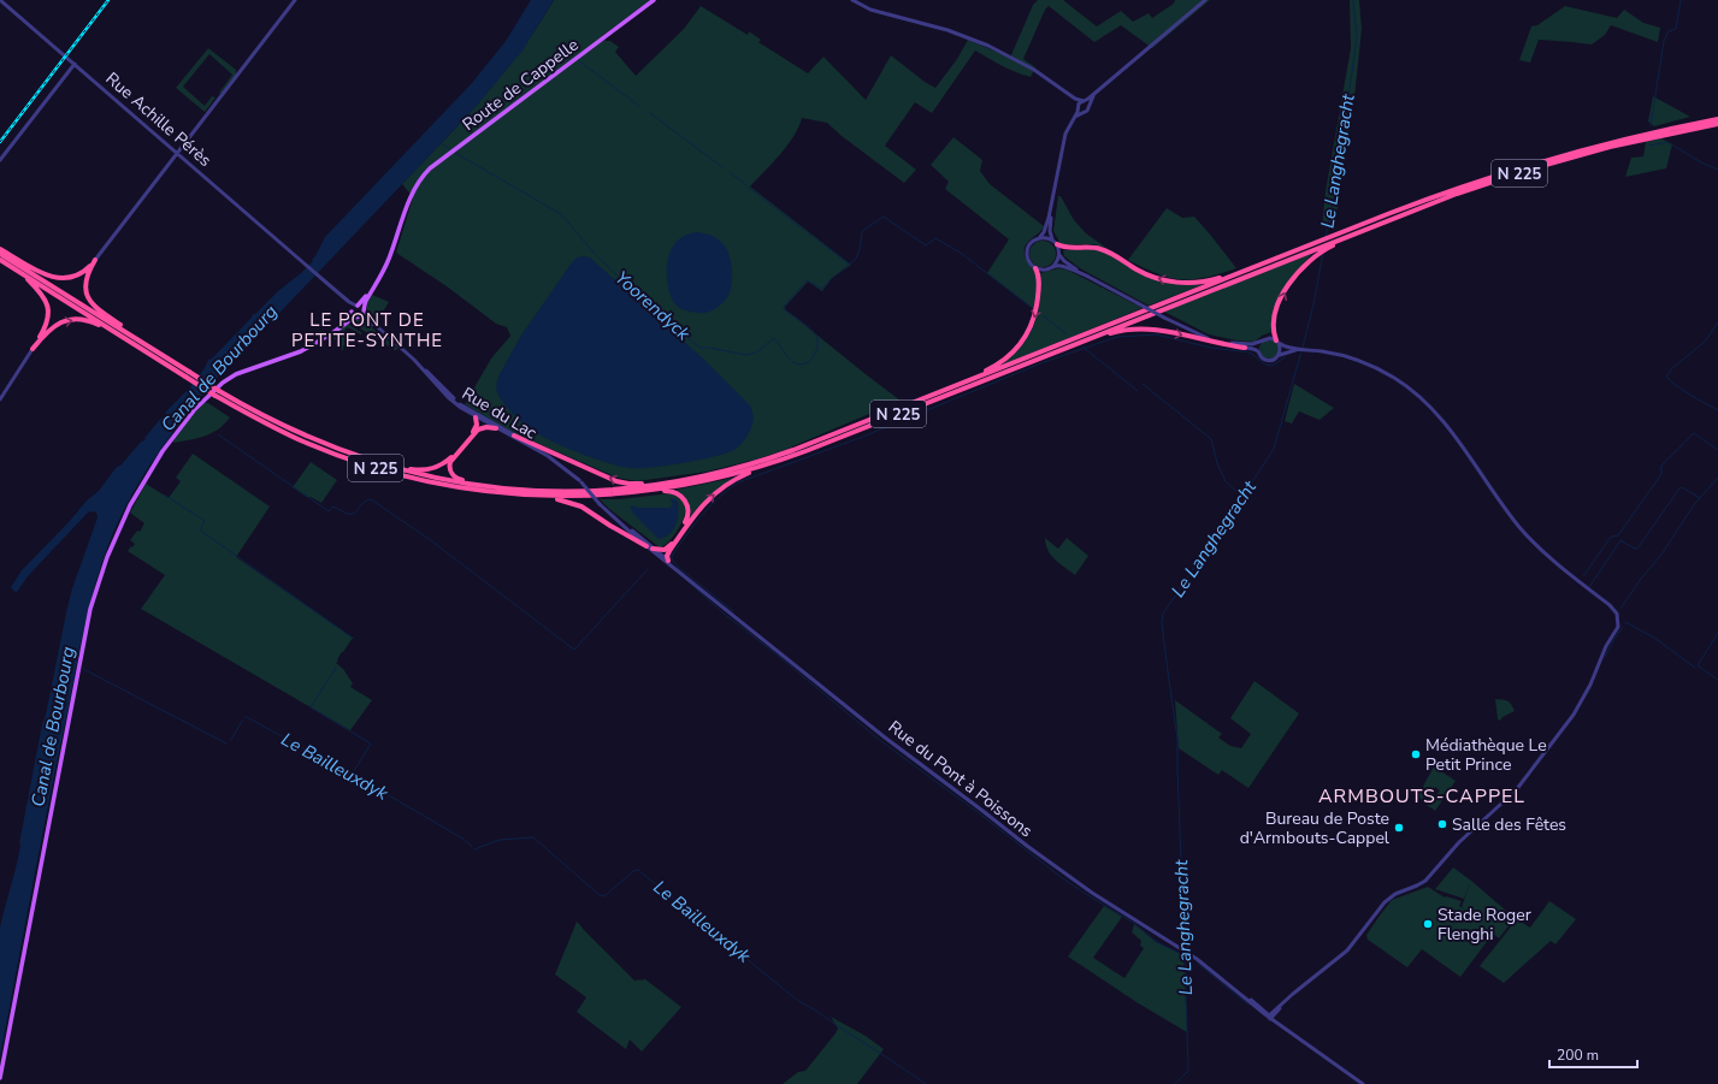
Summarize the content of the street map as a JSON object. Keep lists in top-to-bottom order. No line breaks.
{"streets":{"highway":["N 225"],"main road":["Route de Cappelle"],"street":["Rue Achille Pérès","Rue du Lac","Rue du Pont à Poissons"]},"crossings":[["Rue du Lac","Rue du Pont à Poissons"]],"districts":["LE PONT DE PETITE-SYNTHE","ARMBOUTS-CAPPEL"],"water":["Le Langhegracht","Yoorendyck","Canal de Bourbourg","Le Bailleuxdyk"],"places":["Médiathèque Le Petit Prince","Salle des Fêtes","Bureau de Poste d'Armbouts-Cappel","Stade Roger Flenghi"],"scale_bar":"200 m"}
